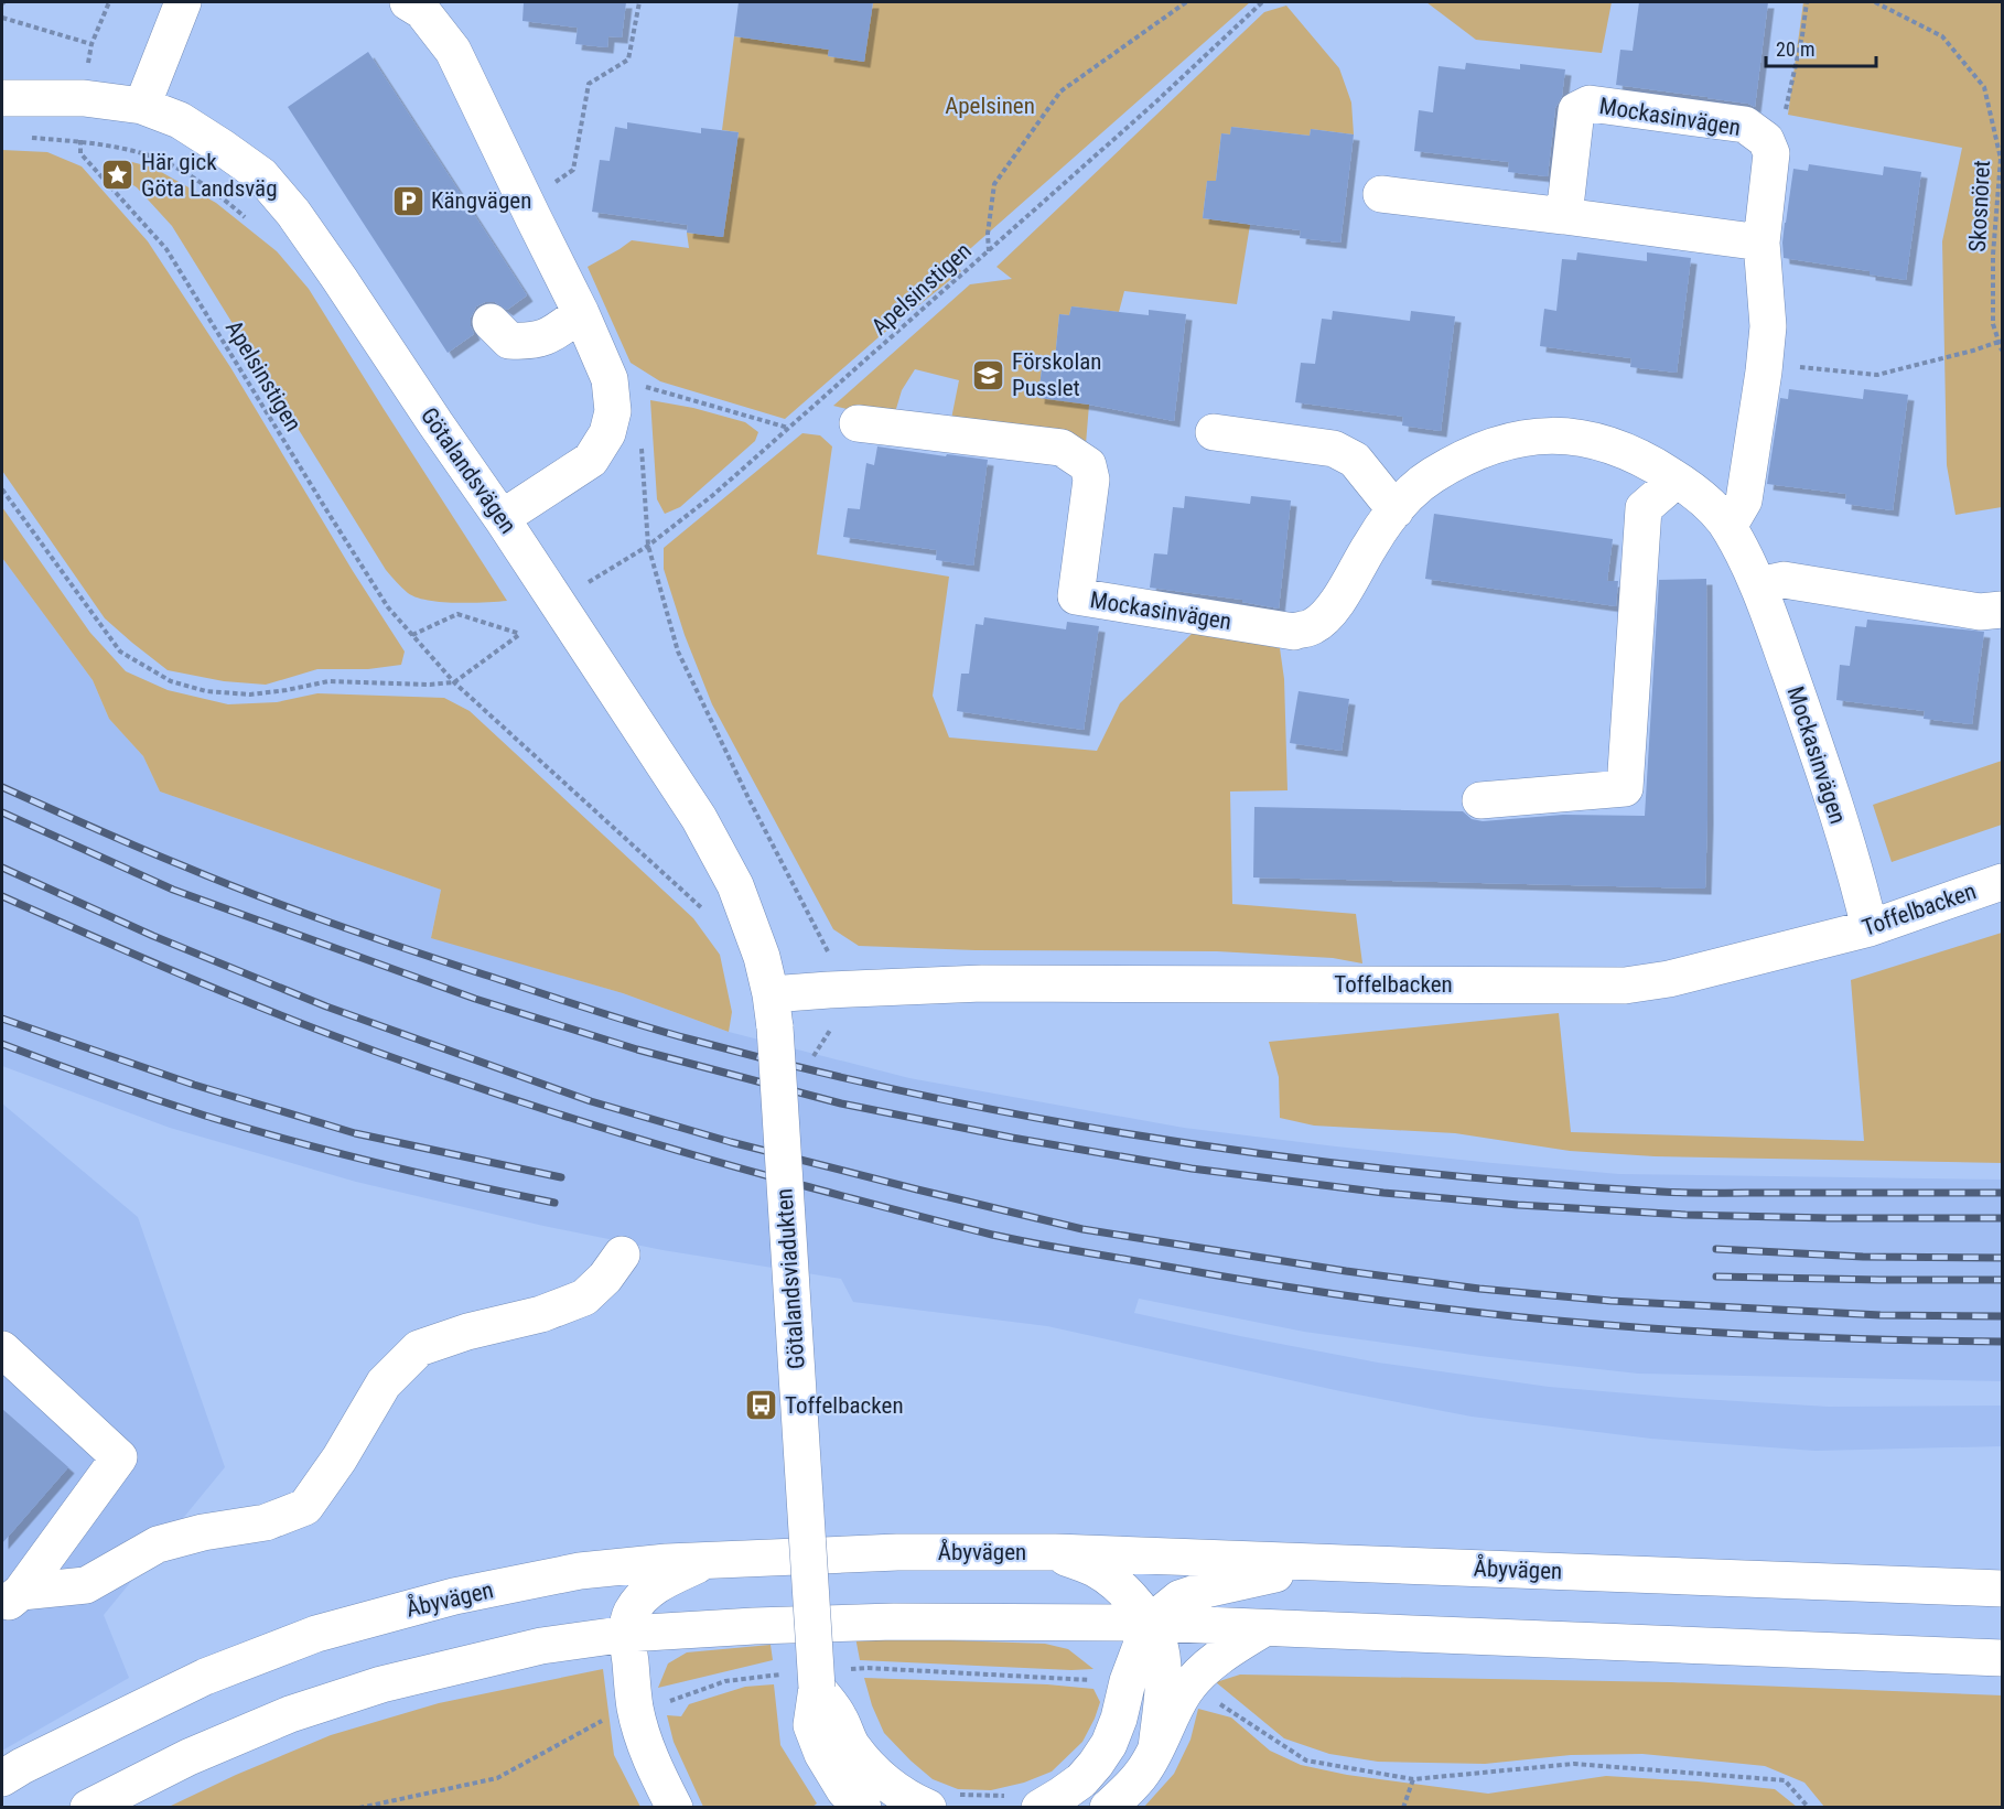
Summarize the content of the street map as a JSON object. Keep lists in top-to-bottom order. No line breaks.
{"streets":{"street":["Mockasinvägen","Götalandsvägen","Toffelbacken","Götalandsviadukten","Åbyvägen"],"path":["Skosnöret","Apelsinstigen"]},"crossings":[["Mockasinvägen","Toffelbacken"],["Götalandsvägen","Toffelbacken"],["Götalandsvägen","Götalandsviadukten"],["Toffelbacken","Götalandsviadukten"]],"parks":["Apelsinen"],"places":{"place":["Här gick Göta Landsväg"],"parking":["Kängvägen"],"school or university":["Förskolan Pusslet"],"bus stop":["Toffelbacken"]},"scale_bar":"20 m"}
